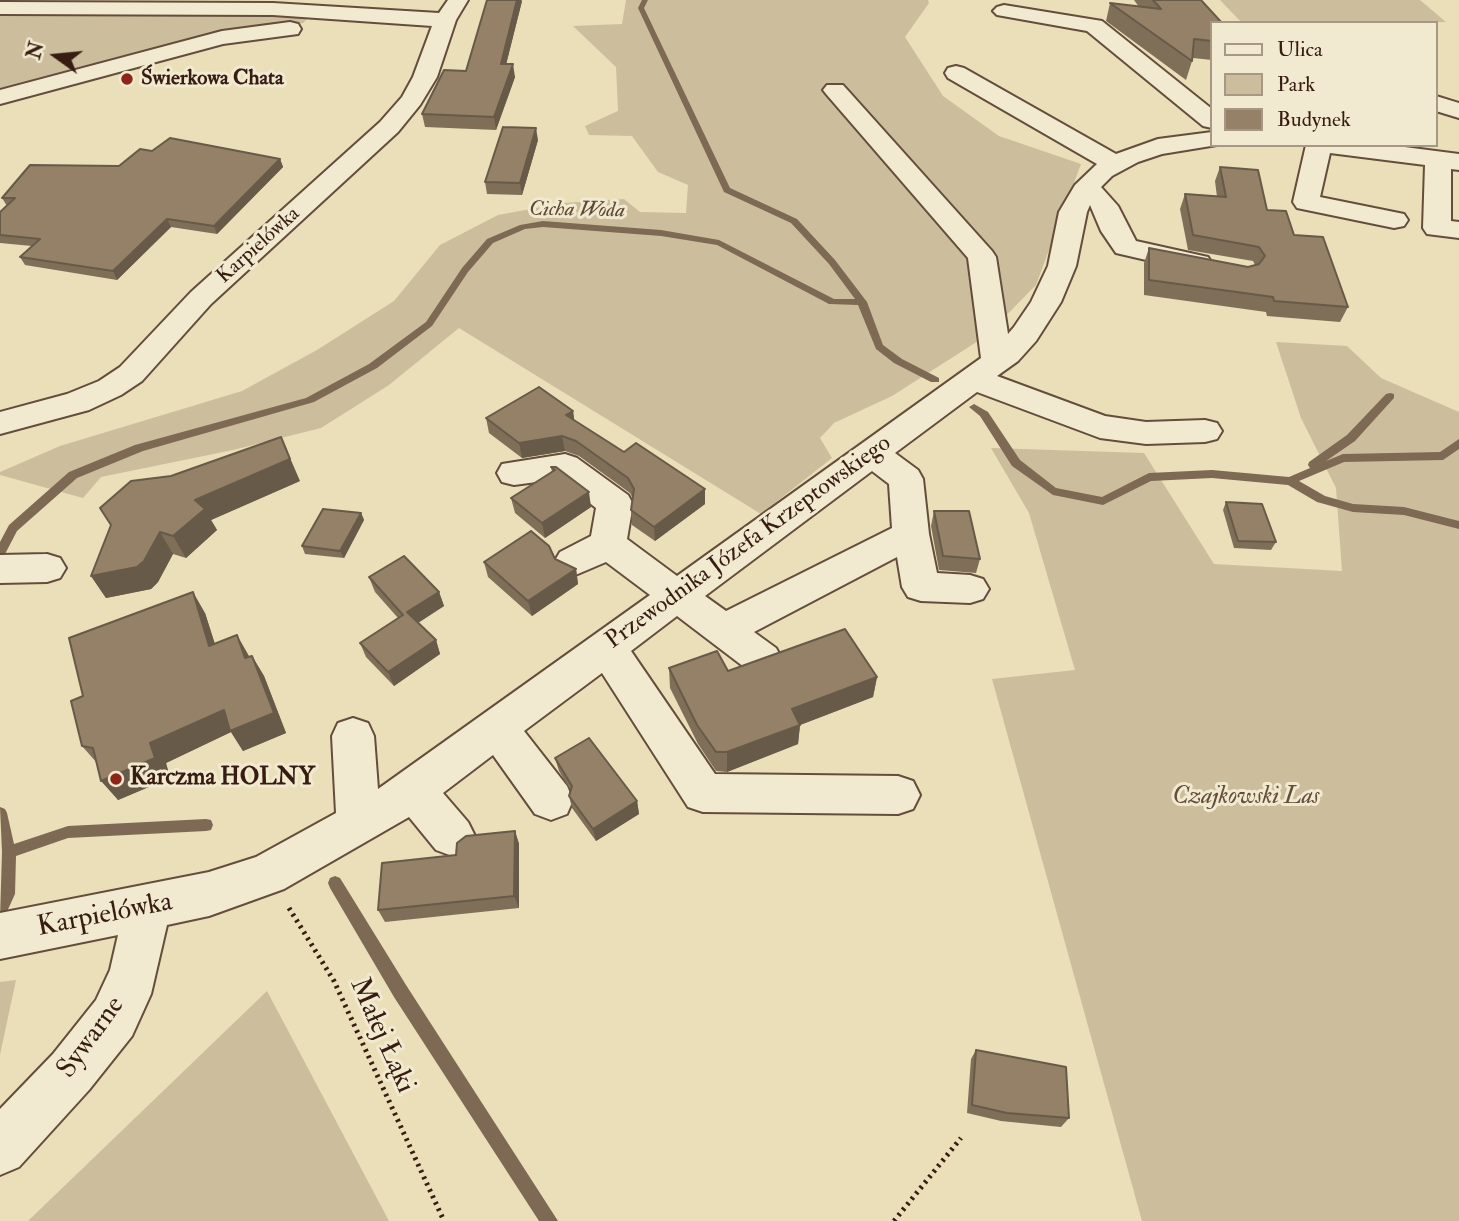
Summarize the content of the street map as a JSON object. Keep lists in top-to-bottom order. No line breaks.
{"streets":{"street":["Karpielówka","Przewodnika Józefa Krzeptowskiego","Sywarne"],"path":["Małej Łąki"]},"crossings":[["Karpielówka","Przewodnika Józefa Krzeptowskiego"],["Karpielówka","Sywarne"],["Przewodnika Józefa Krzeptowskiego","Małej Łąki"]],"water":["Cicha Woda"],"parks":["Czajkowski Las"],"places":["Świerkowa Chata","Karczma HOLNY"],"legend":["Ulica","Park","Budynek"],"north":"left"}
